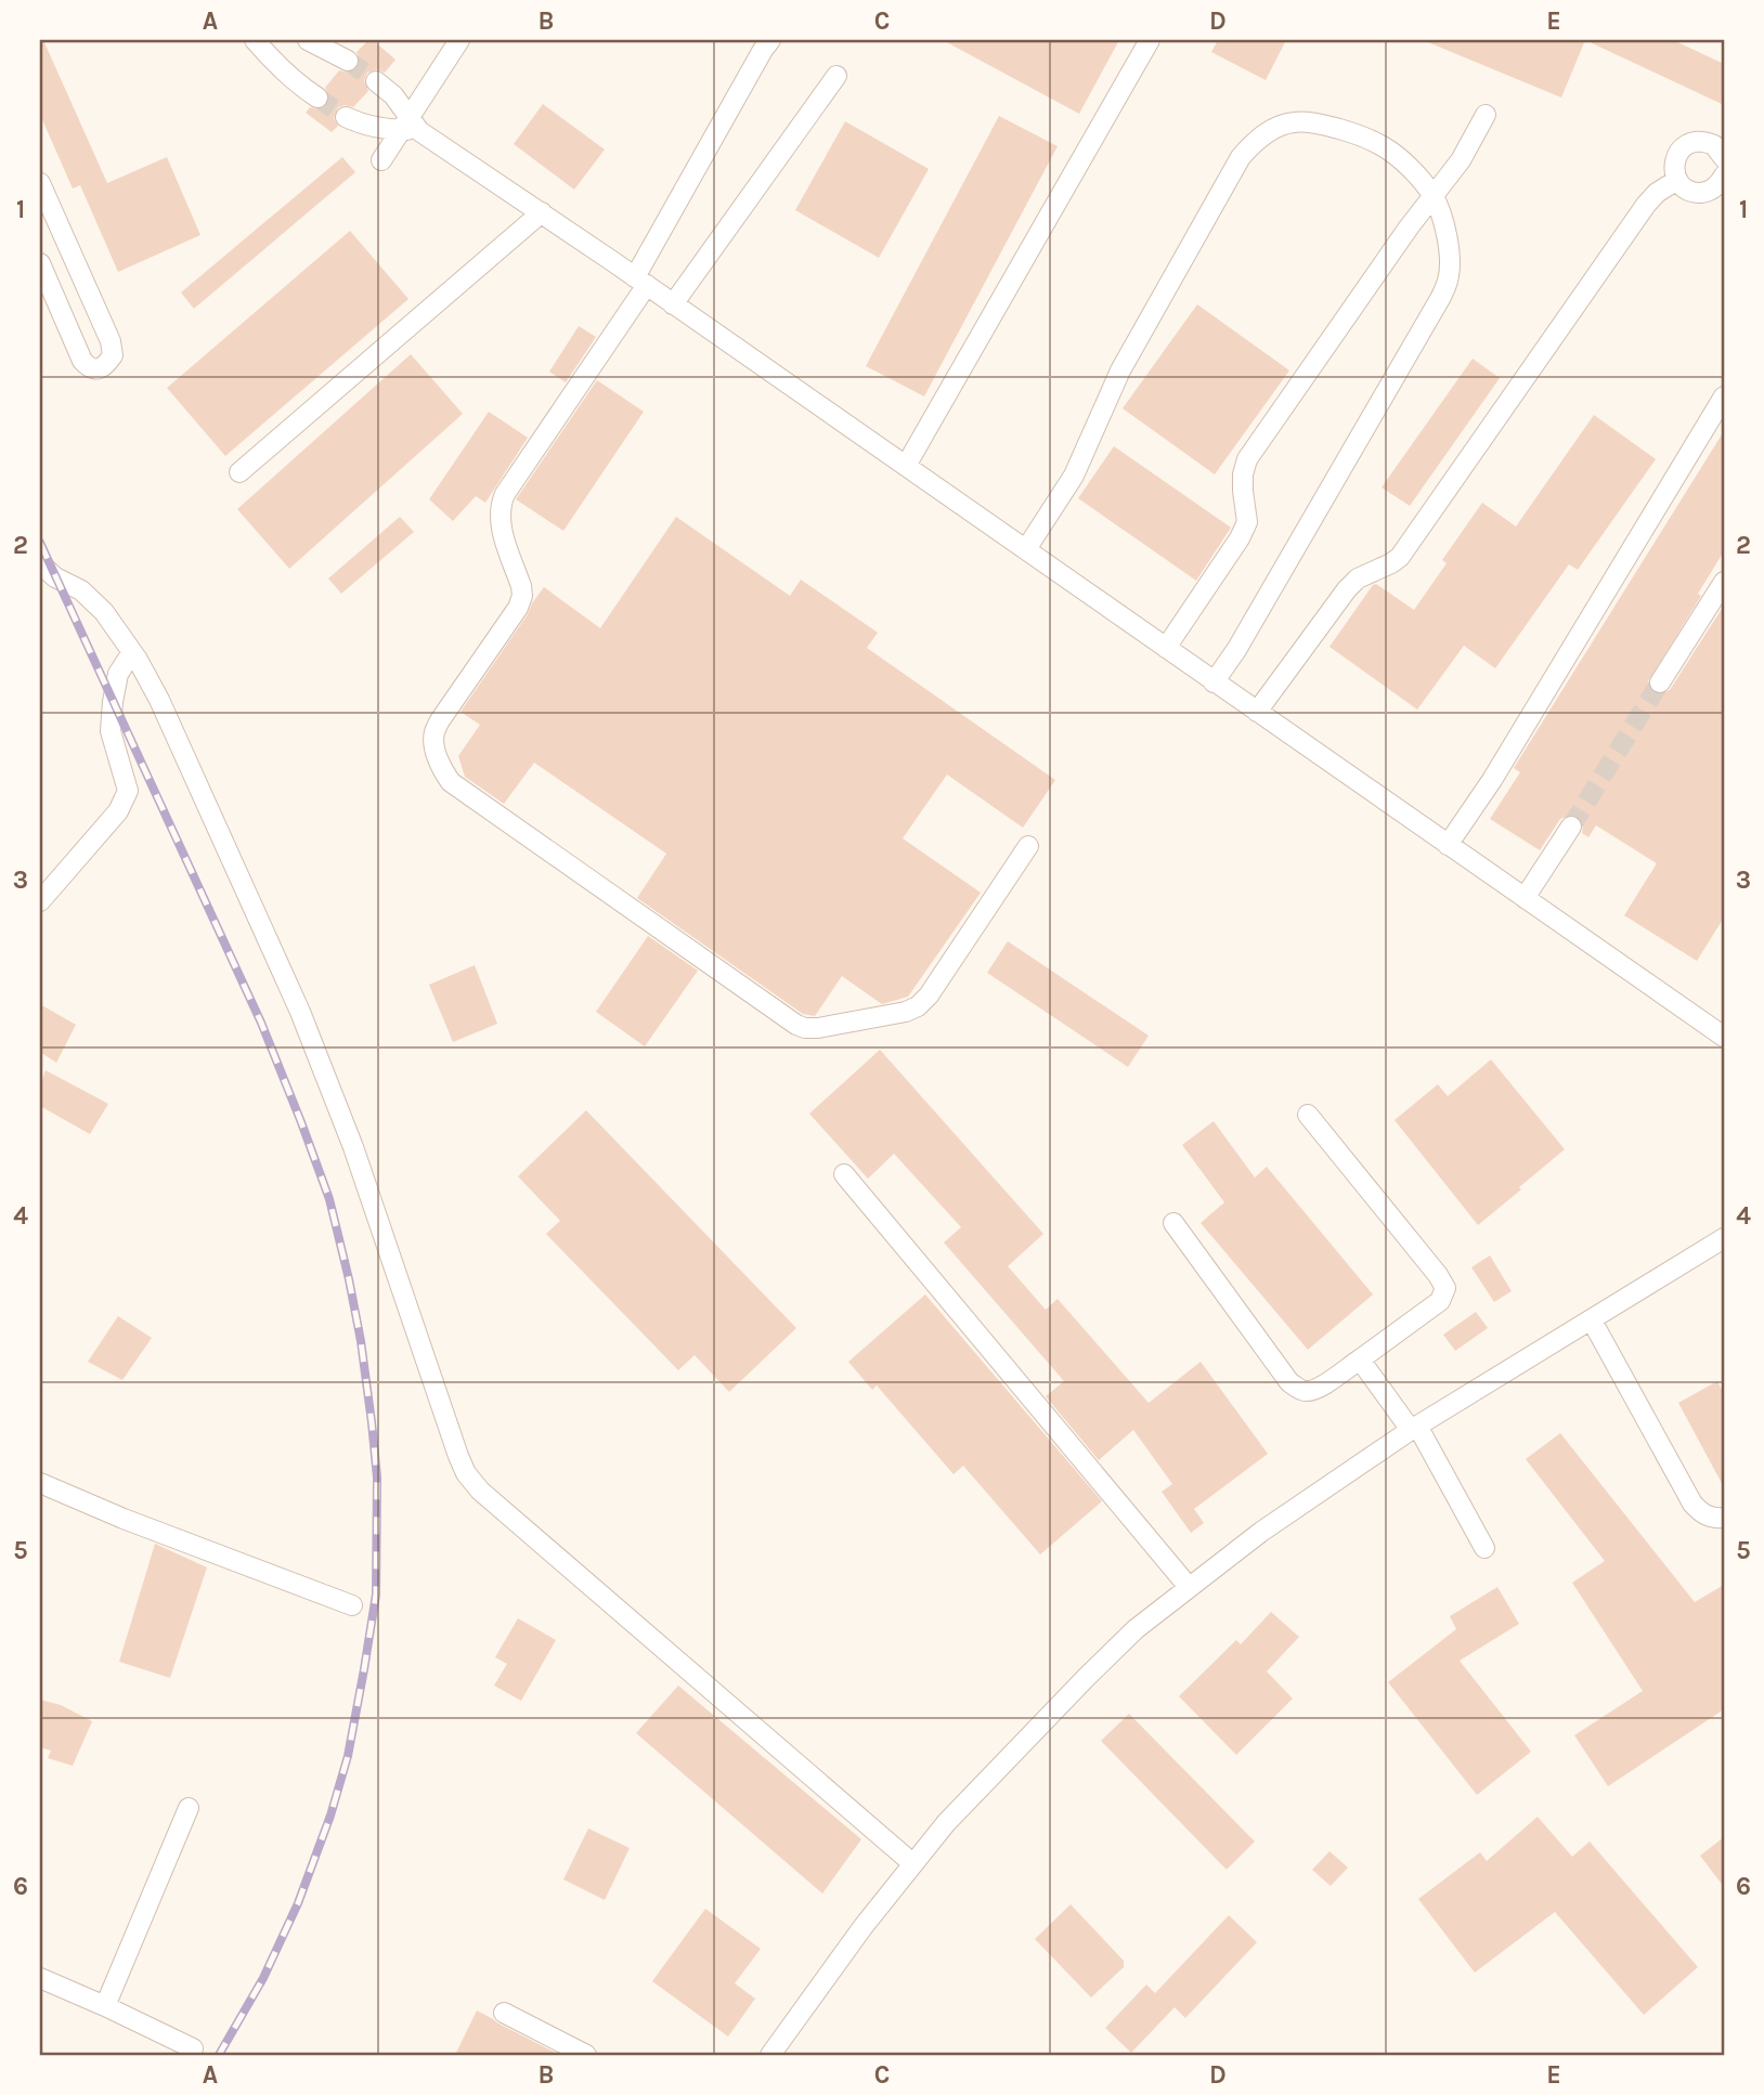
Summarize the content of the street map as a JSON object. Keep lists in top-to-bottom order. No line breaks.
{"grid":{"columns":["A","B","C","D","E"],"rows":["1","2","3","4","5","6"]}}
